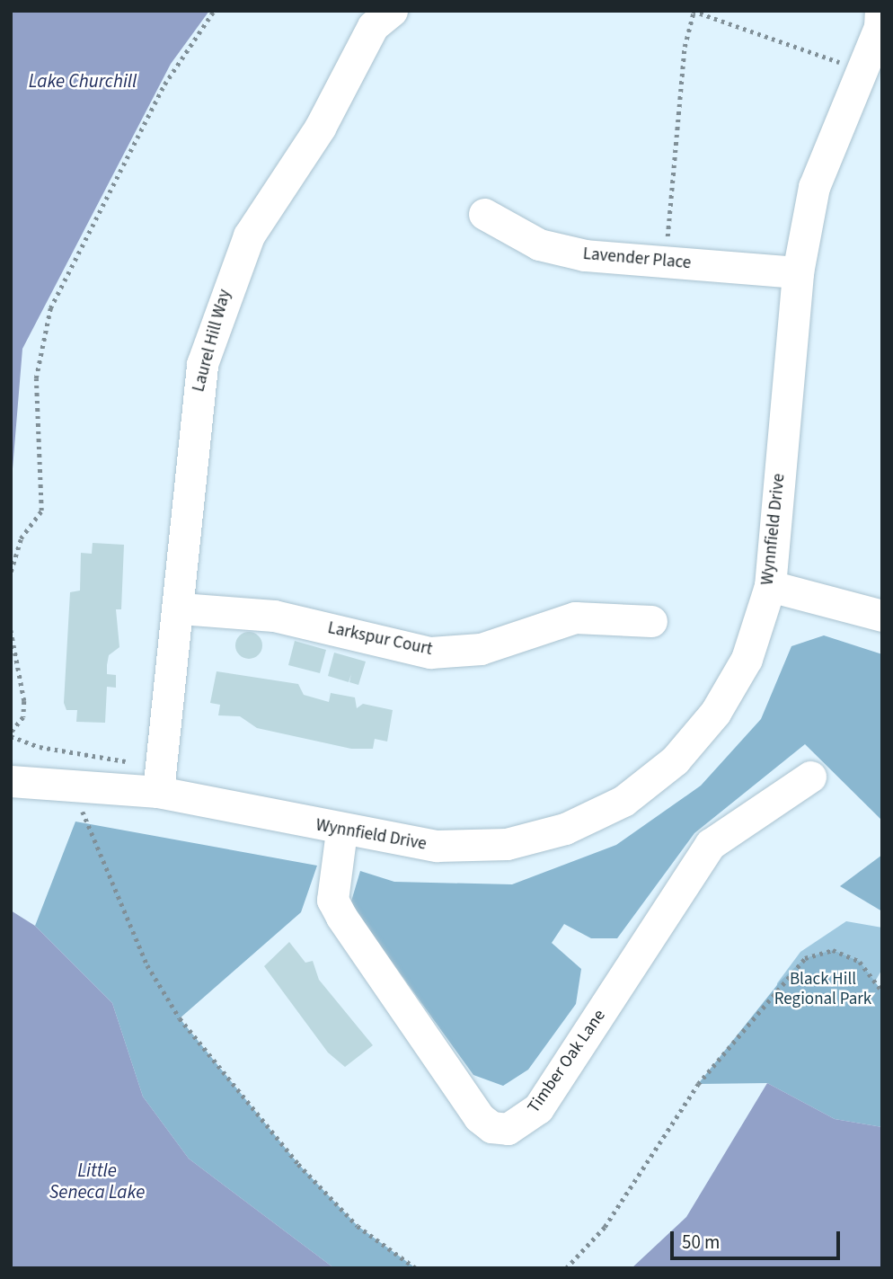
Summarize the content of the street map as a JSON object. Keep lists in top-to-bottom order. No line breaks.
{"streets":{"street":["Lavender Place","Laurel Hill Way","Wynnfield Drive","Larkspur Court","Timber Oak Lane"]},"crossings":[["Lavender Place","Wynnfield Drive"],["Laurel Hill Way","Wynnfield Drive"],["Laurel Hill Way","Larkspur Court"],["Wynnfield Drive","Timber Oak Lane"]],"water":["Lake Churchill","Little Seneca Lake"],"parks":["Black Hill Regional Park"],"scale_bar":"50 m"}
